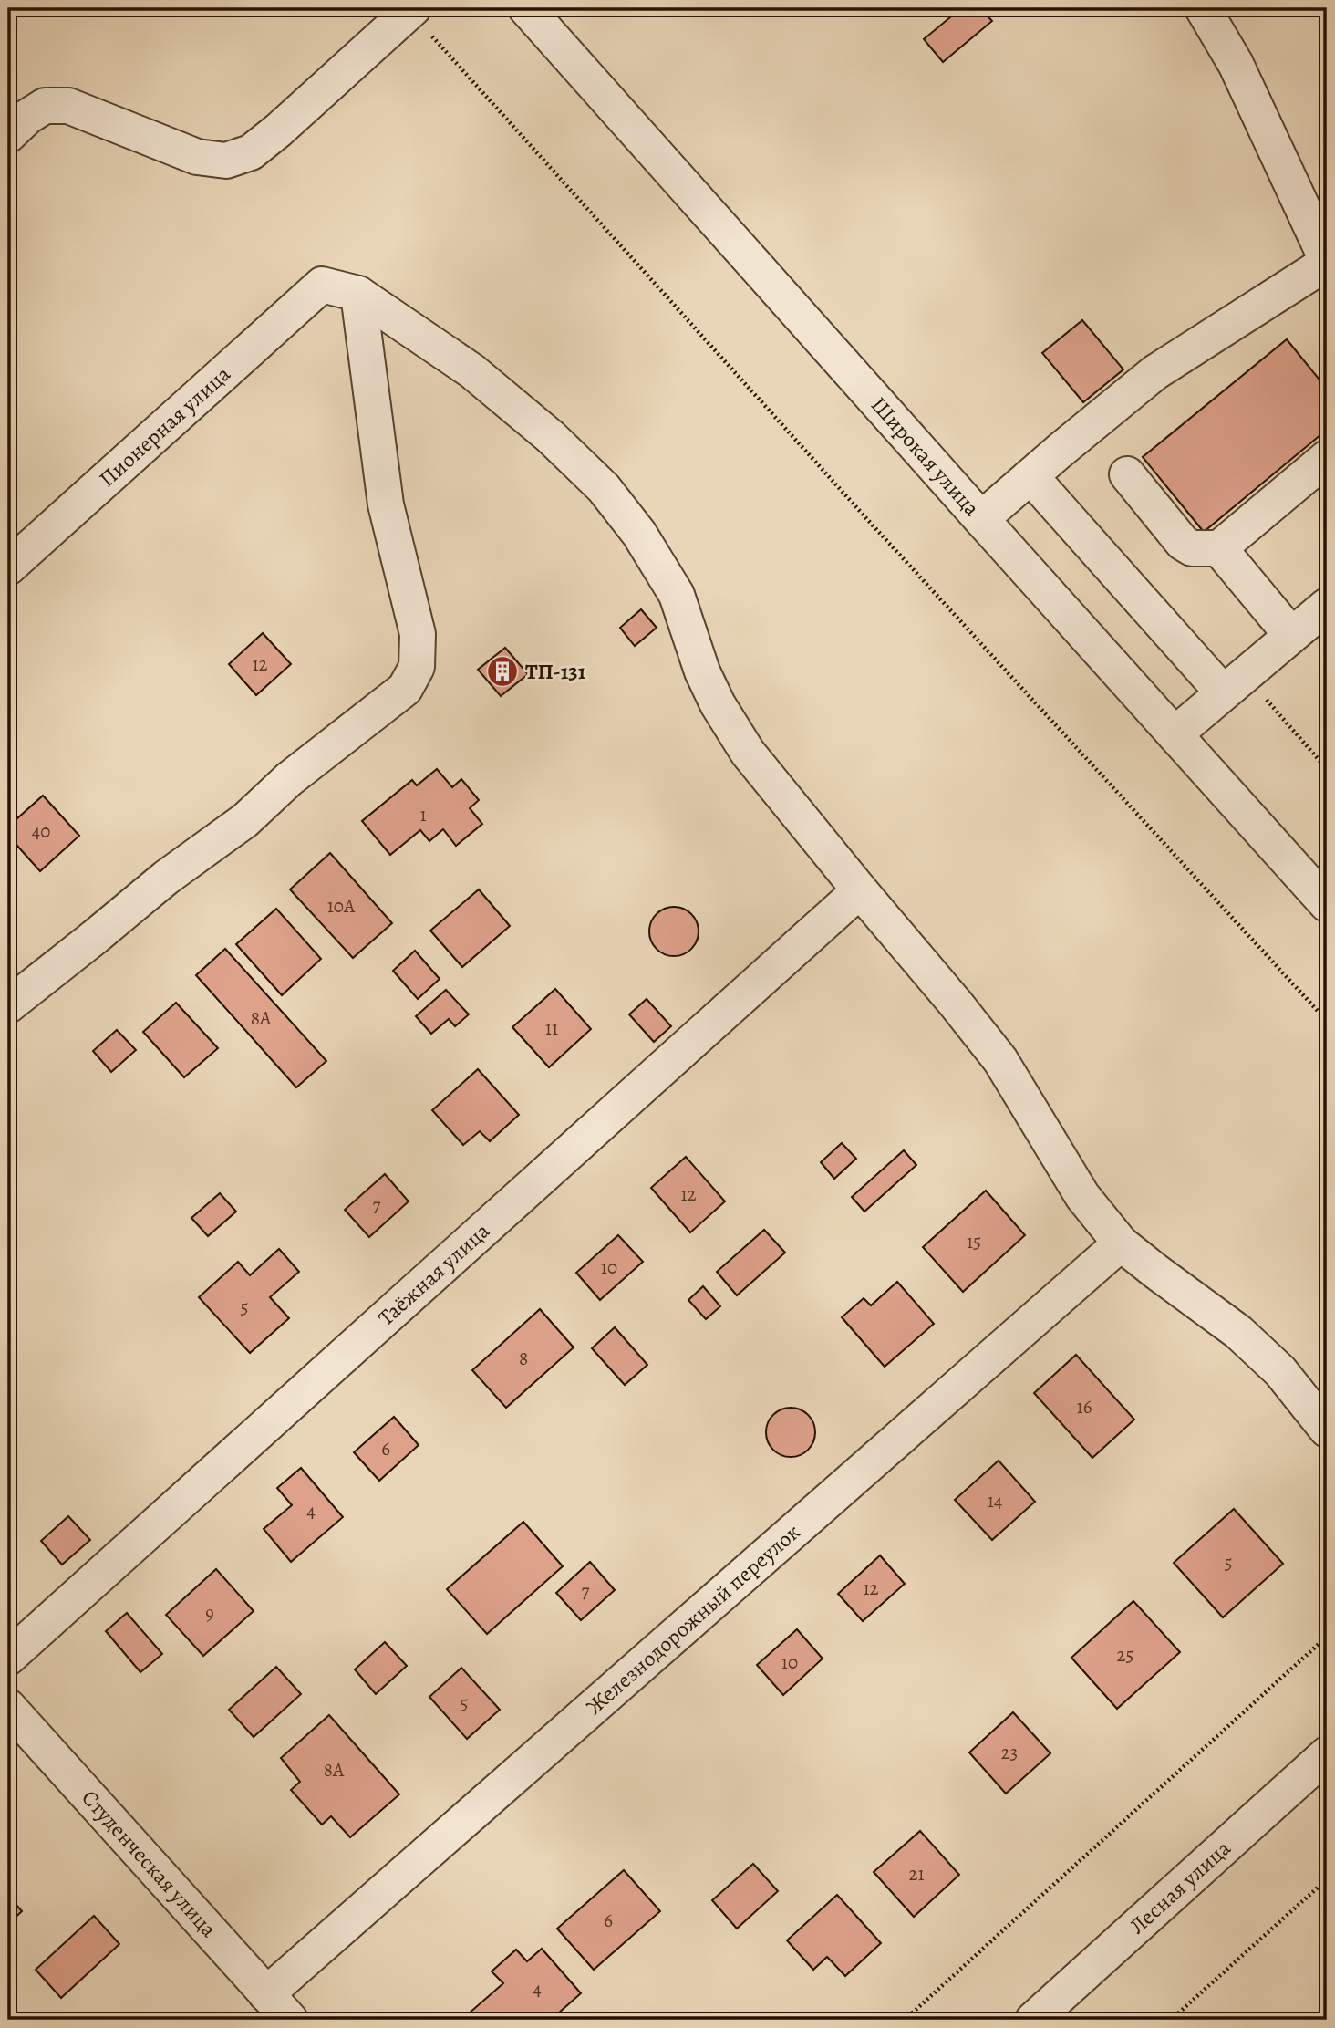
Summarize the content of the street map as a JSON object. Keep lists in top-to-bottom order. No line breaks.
{"streets":{"street":["Пионерная улица","Широкая улица","Таёжная улица","Железнодорожный переулок","Студенческая улица","Лесная улица"]},"crossings":[["Железнодорожный переулок","Студенческая улица"]],"places":{"building":["ТП-131"]},"house_numbers":["12","1","40","10А","8А","11","12","7","15","10","5","8","16","6","14","4","5","12","7","9","25","10","5","23","8А","21","6","4"]}
